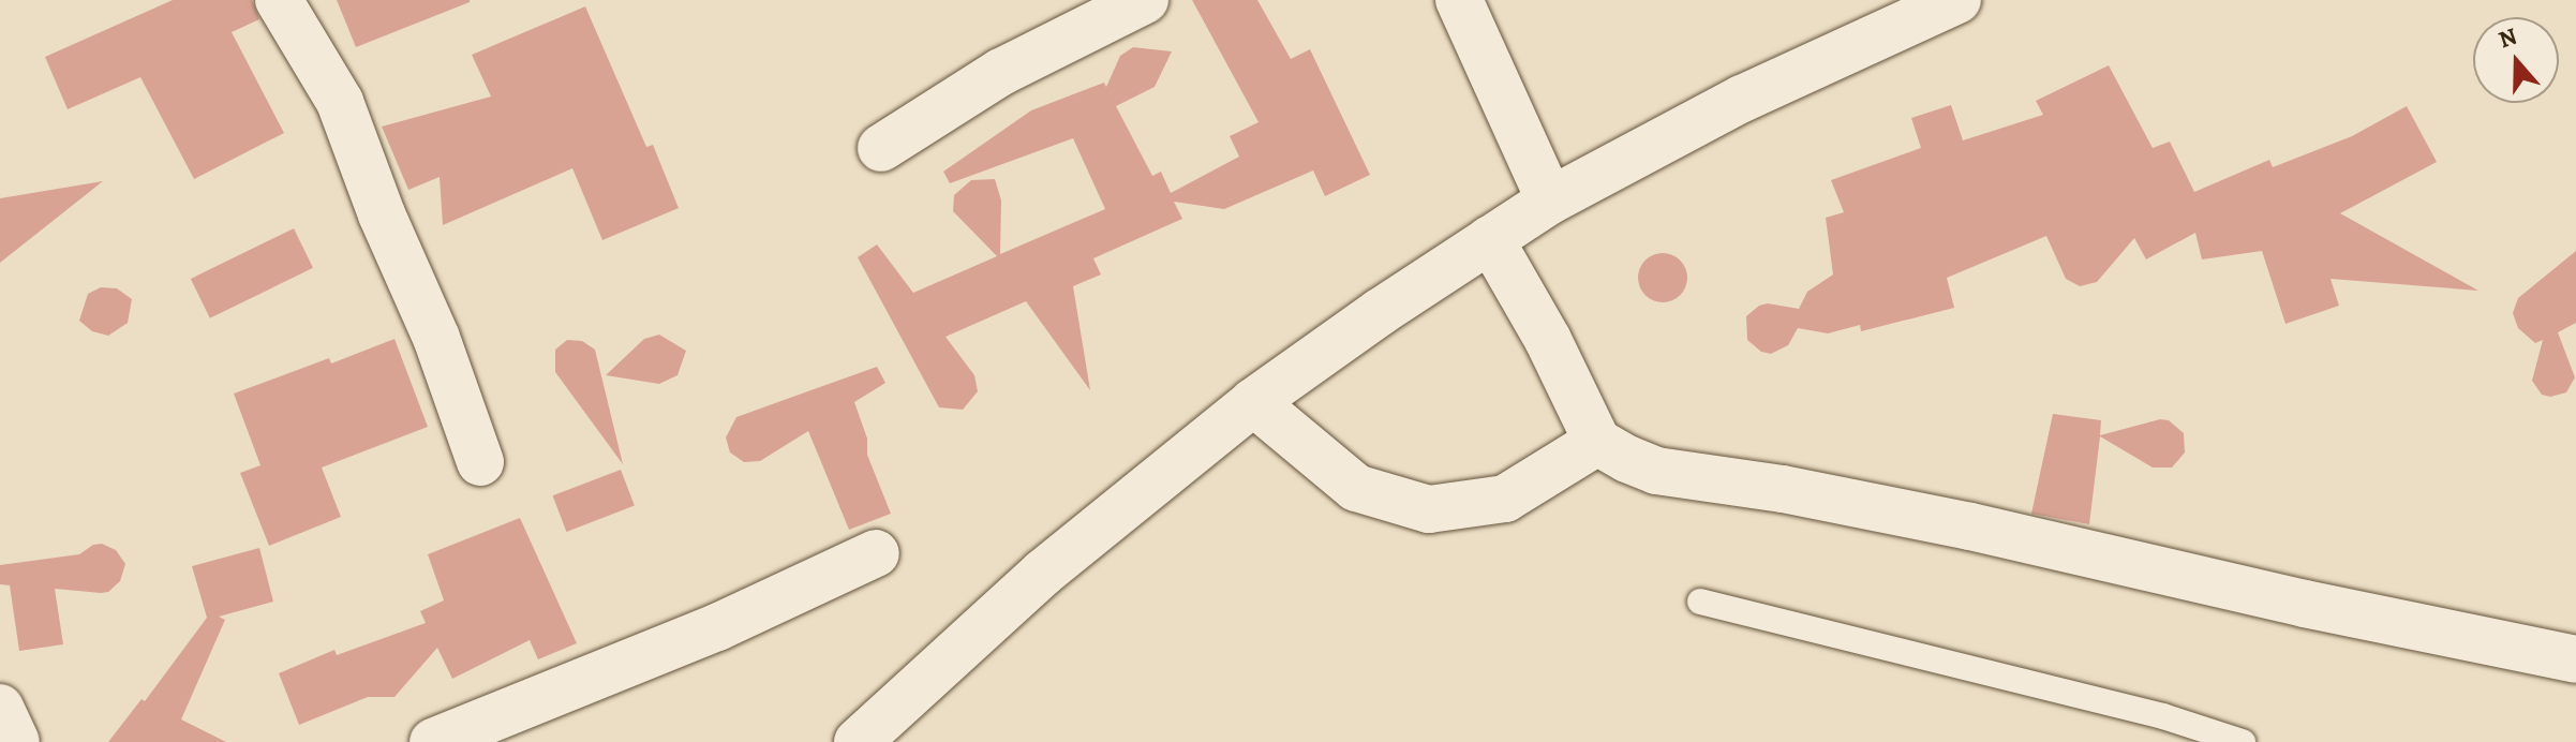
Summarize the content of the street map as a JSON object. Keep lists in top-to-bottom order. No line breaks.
{"north":"top"}
